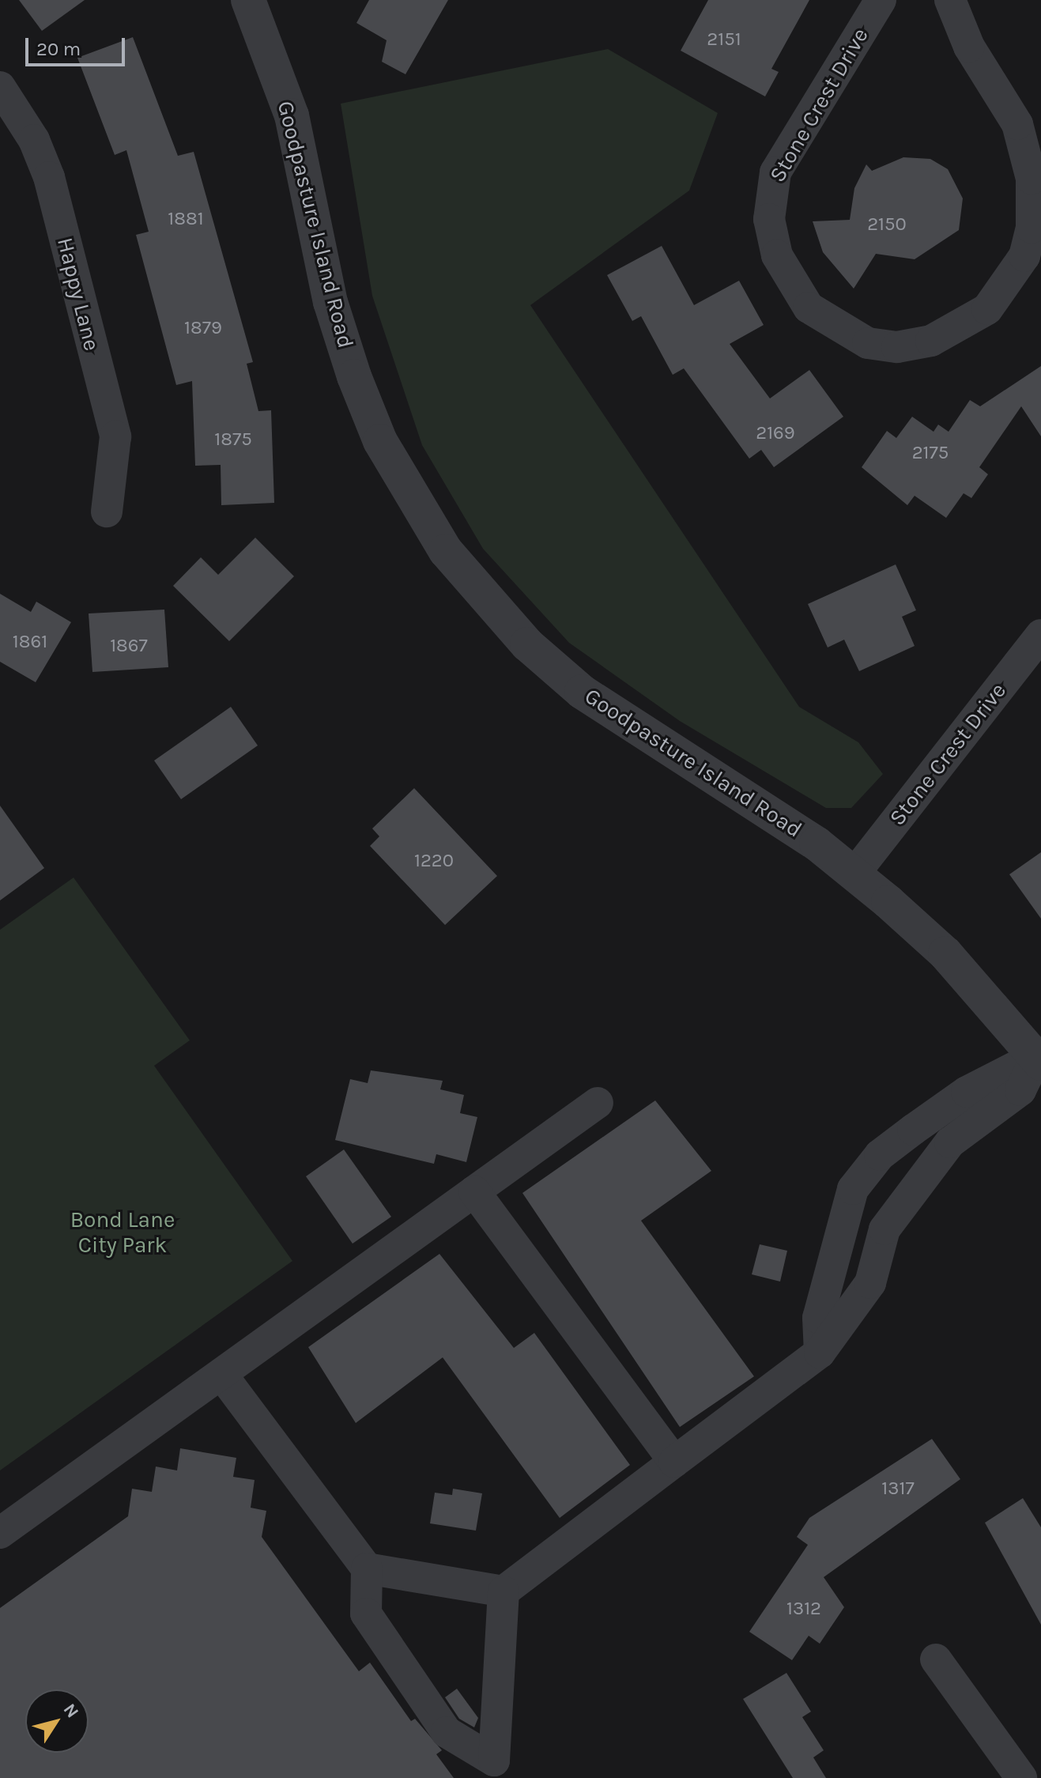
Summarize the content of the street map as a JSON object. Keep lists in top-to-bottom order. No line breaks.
{"streets":{"street":["Stone Crest Drive","Goodpasture Island Road","Happy Lane"]},"crossings":[["Stone Crest Drive","Goodpasture Island Road"]],"parks":["Bond Lane City Park"],"house_numbers":["2151","1881","2150","1879","2169","1875","2175","1861","1867","1220","1317","1312"],"scale_bar":"20 m","north":"top right"}
